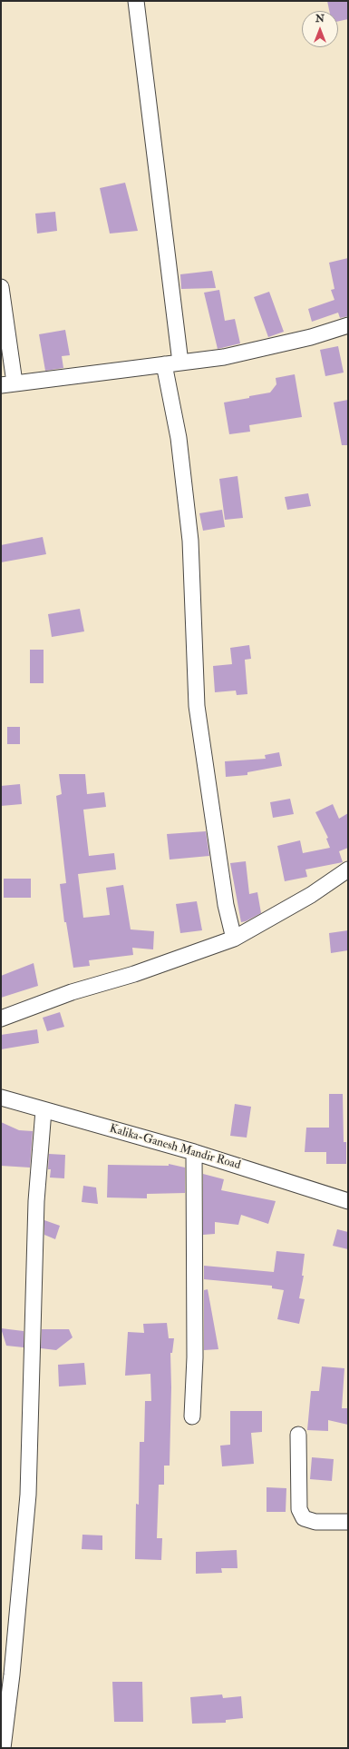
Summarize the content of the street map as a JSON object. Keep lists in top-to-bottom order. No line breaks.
{"streets":{"street":["Kalika-Ganesh Mandir Road"]},"north":"top"}
